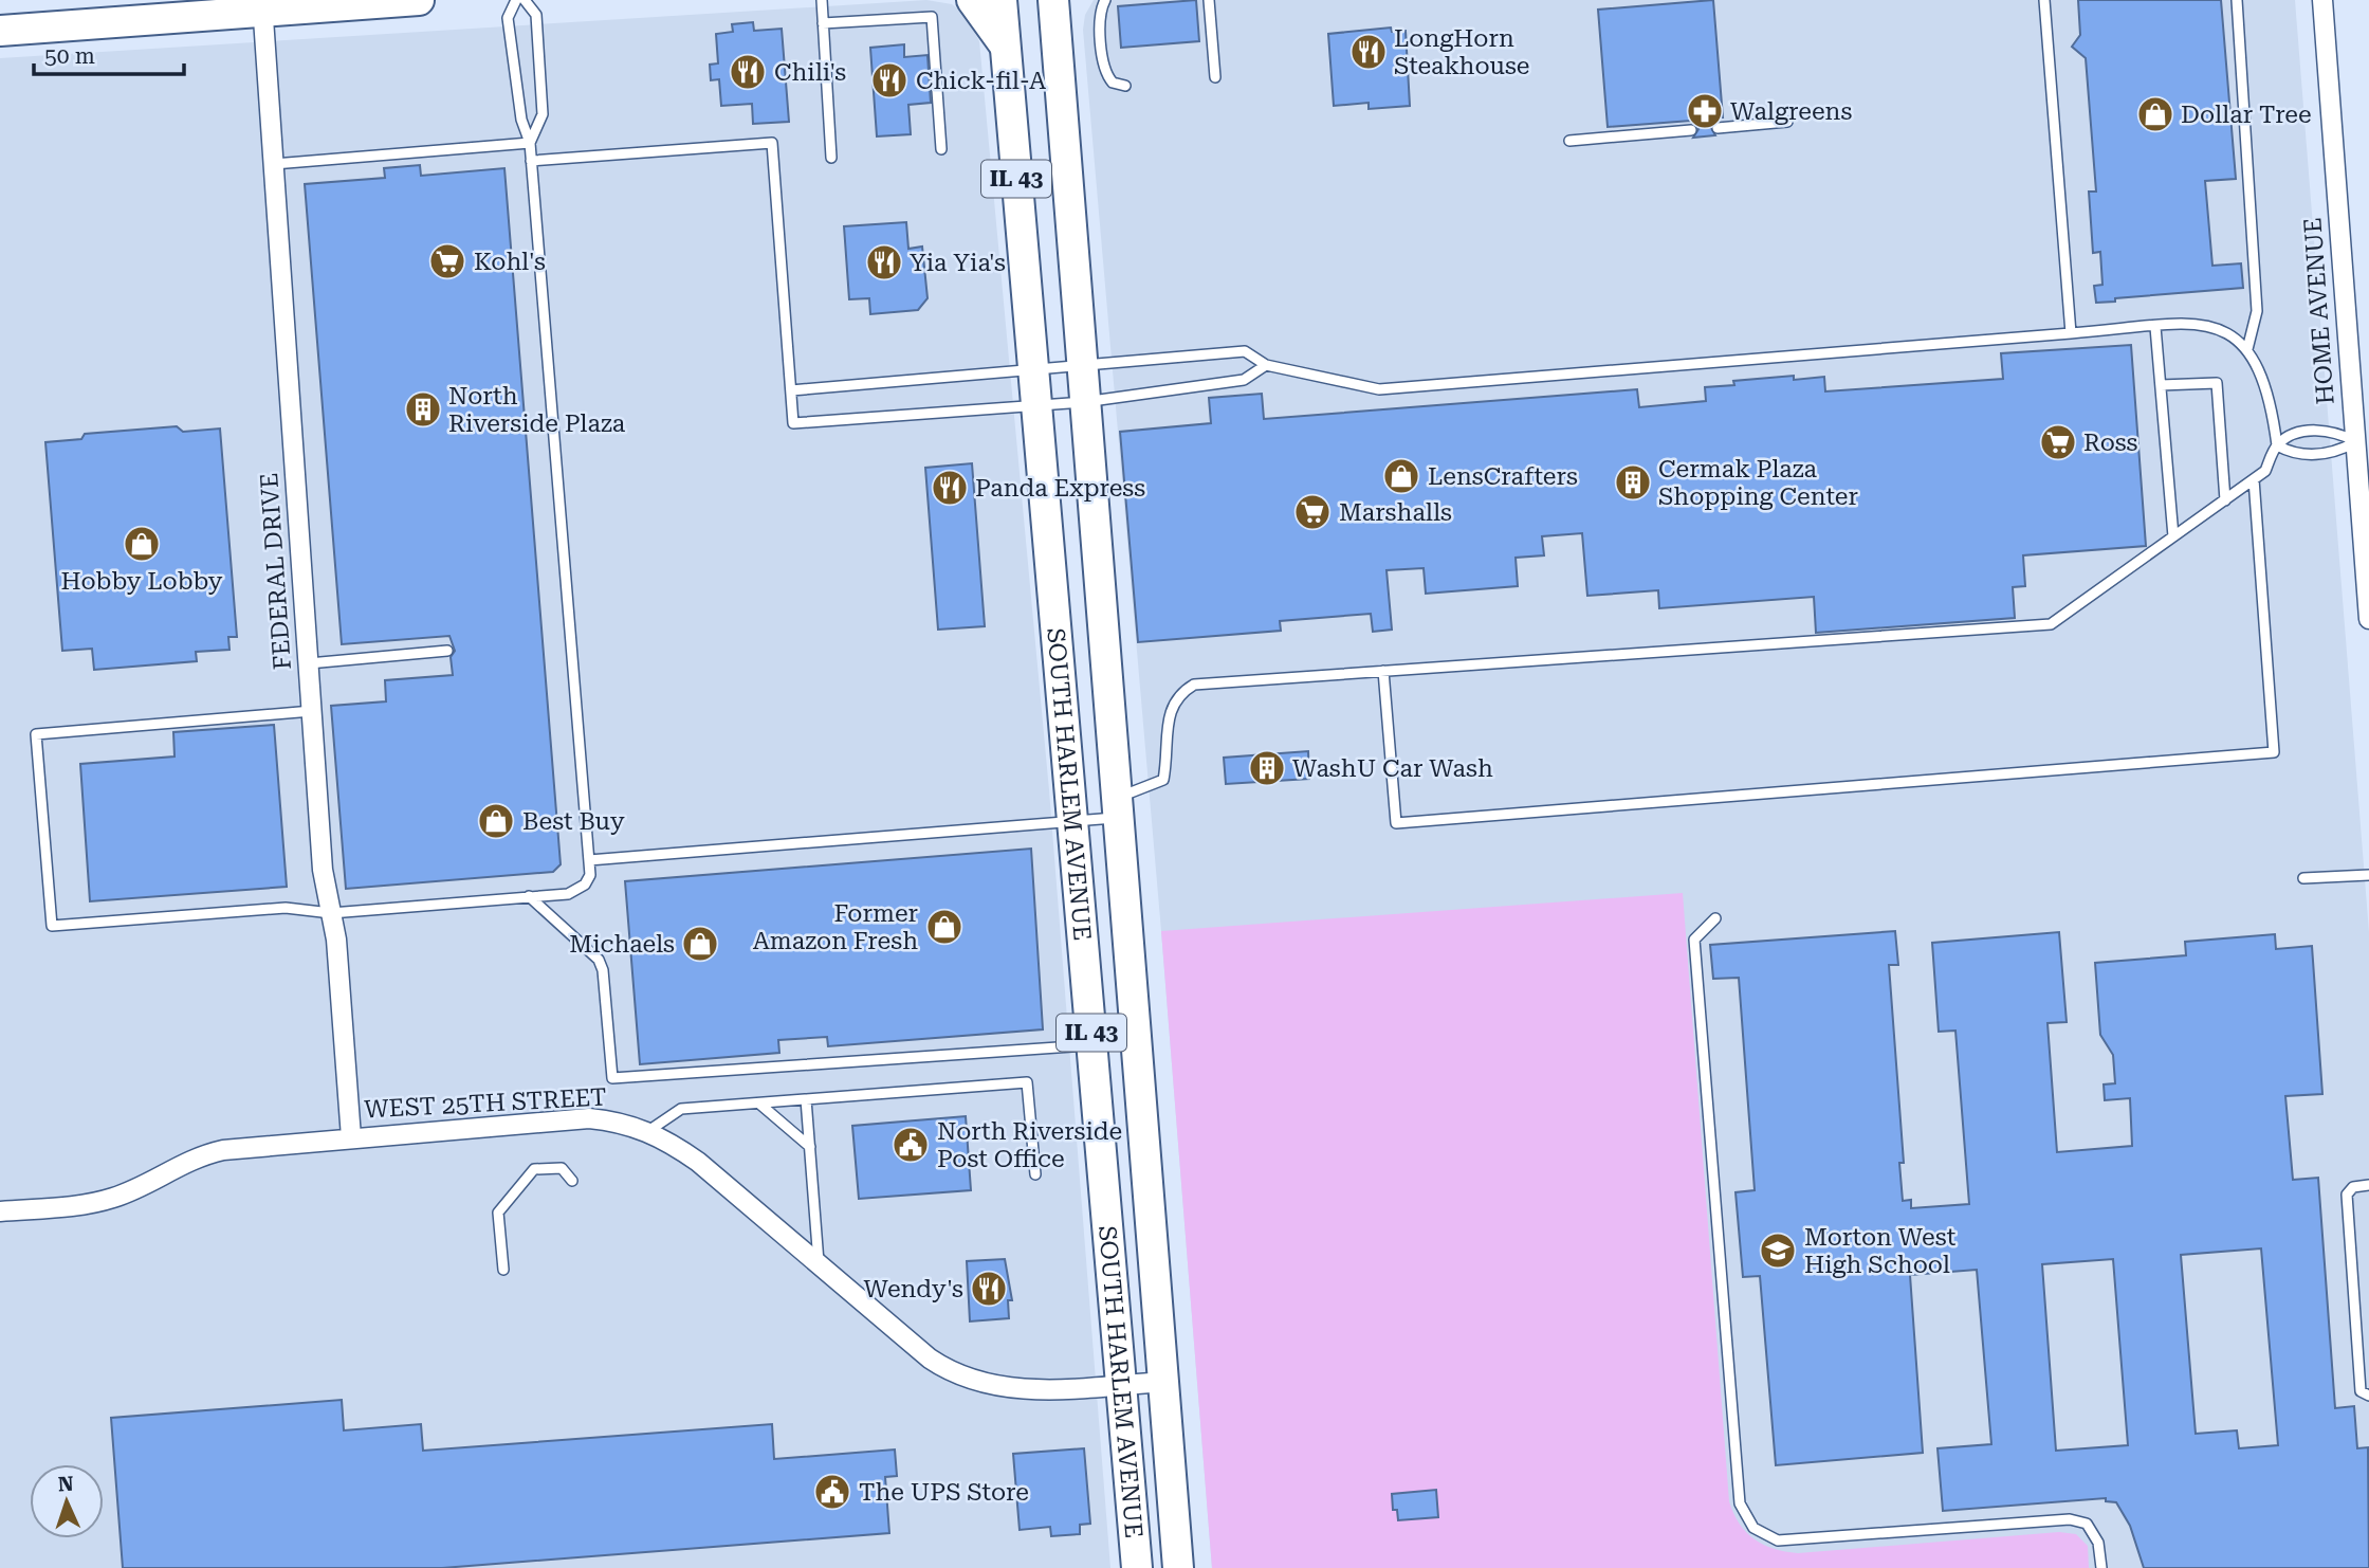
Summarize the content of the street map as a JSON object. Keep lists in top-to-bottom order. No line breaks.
{"streets":{"main road":["IL 43","SOUTH HARLEM AVENUE"],"street":["HOME AVENUE","FEDERAL DRIVE","WEST 25TH STREET"]},"crossings":[["FEDERAL DRIVE","WEST 25TH STREET"],["SOUTH HARLEM AVENUE","WEST 25TH STREET"]],"places":{"restaurant":["LongHorn Steakhouse","Chili's","Chick-fil-A","Yia Yia's","Panda Express","Wendy's"],"pharmacy":["Walgreens"],"shop":["Dollar Tree","LensCrafters","Hobby Lobby","Best Buy","Former Amazon Fresh","Michaels"],"supermarket":["Kohl's","Ross","Marshalls"],"building":["North Riverside Plaza","Cermak Plaza Shopping Center","WashU Car Wash"],"public building":["North Riverside Post Office","The UPS Store"],"school or university":["Morton West High School"]},"scale_bar":"50 m","north":"top"}
